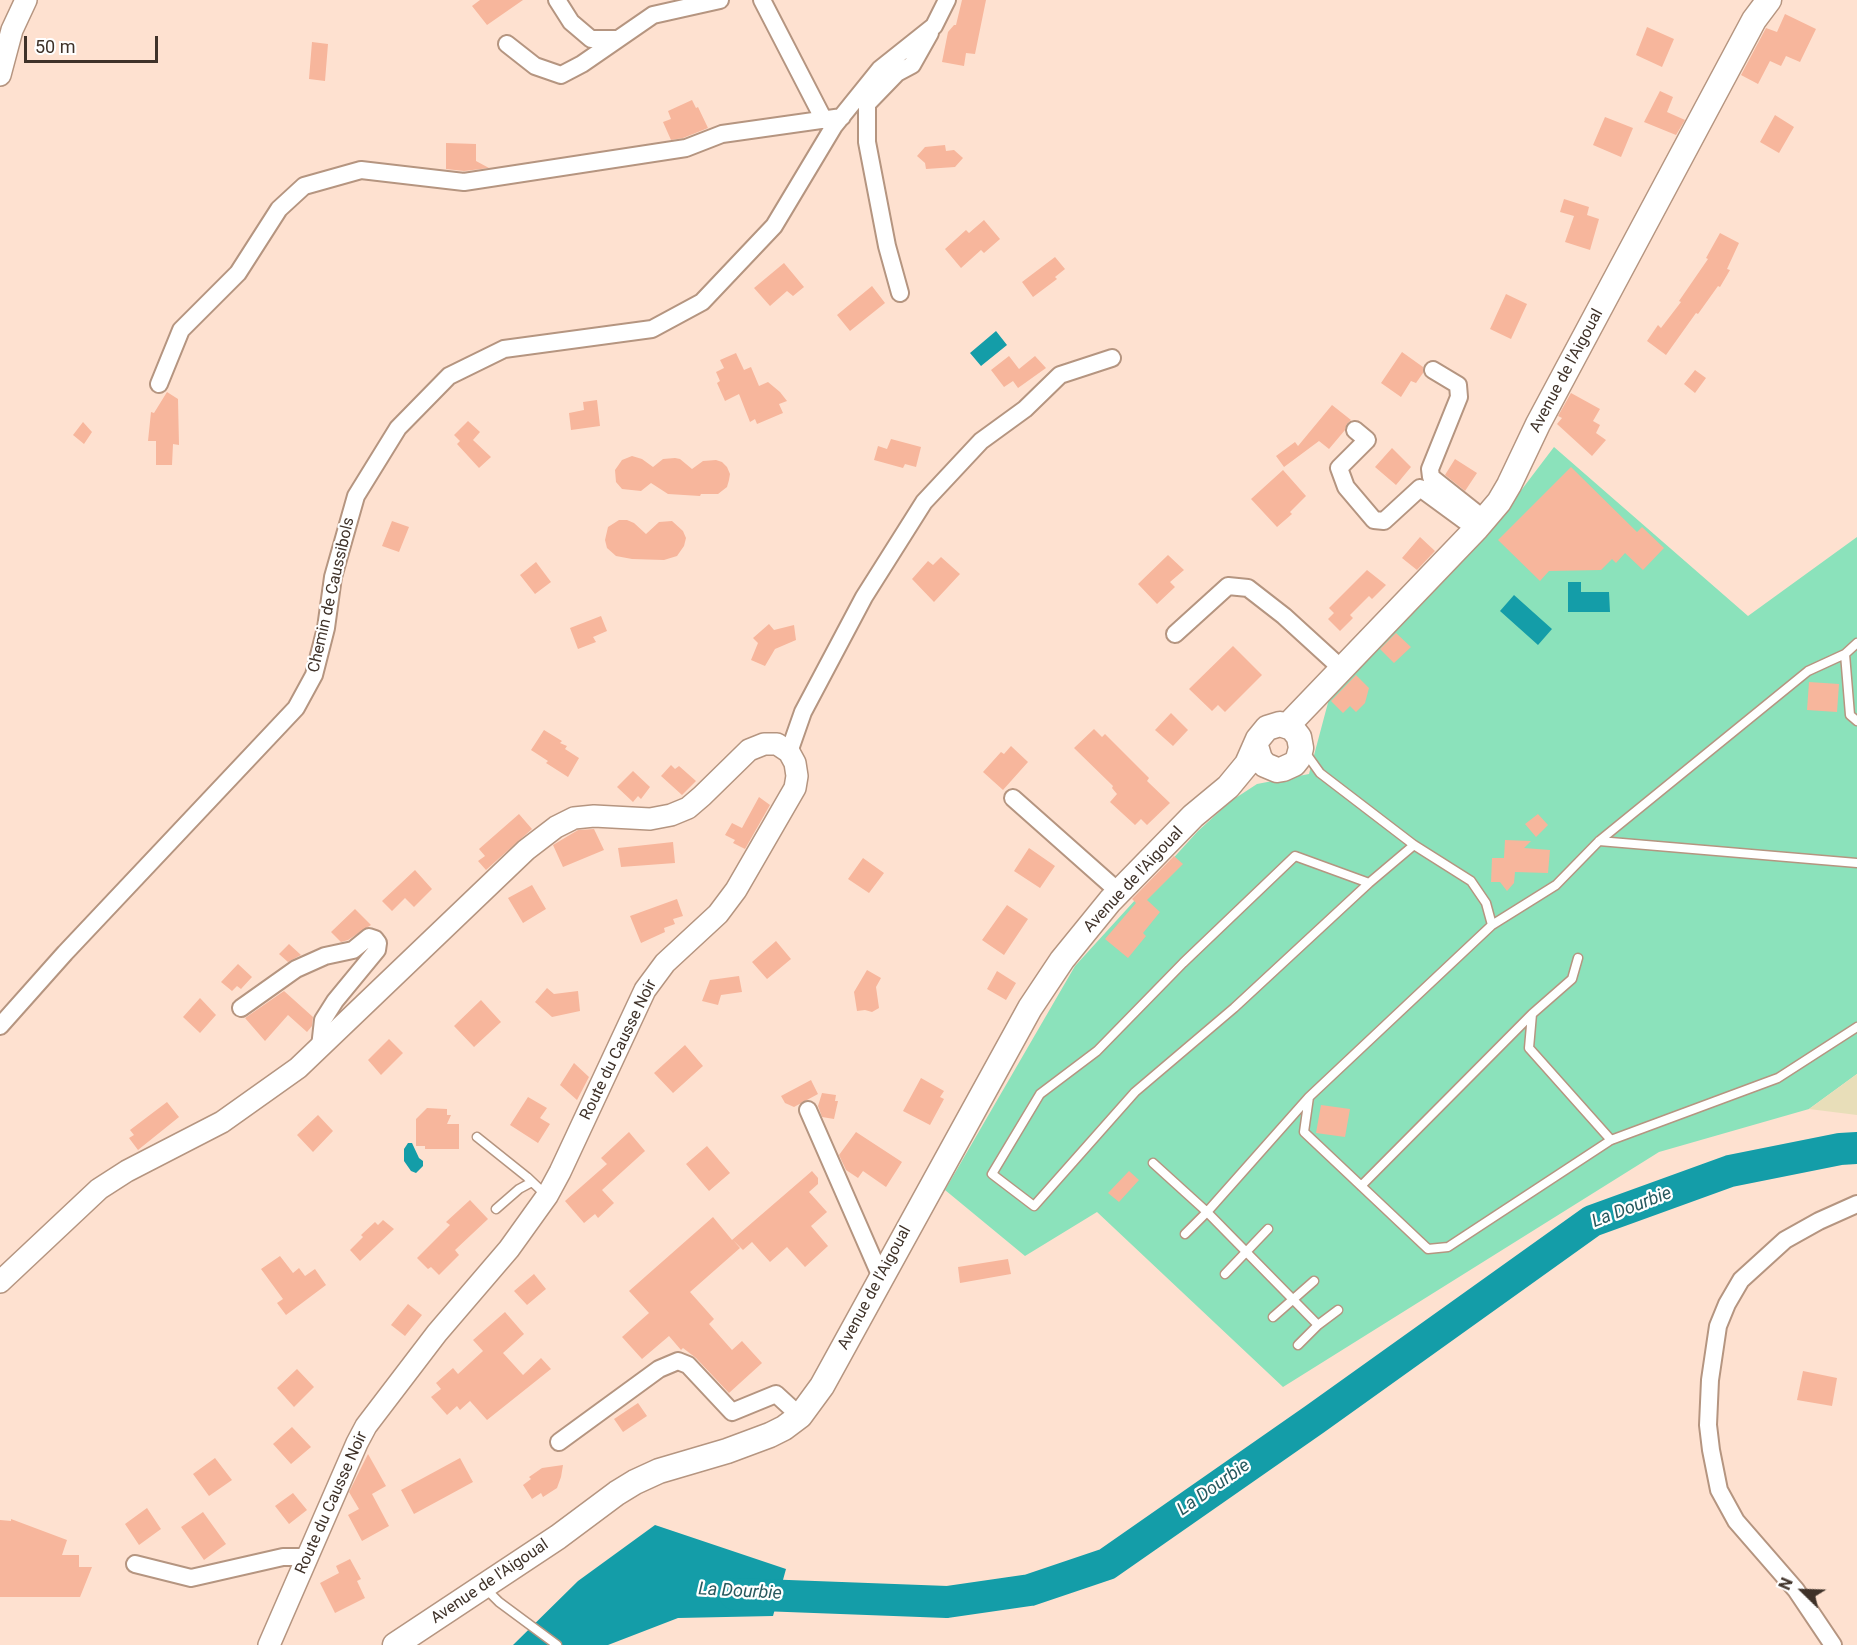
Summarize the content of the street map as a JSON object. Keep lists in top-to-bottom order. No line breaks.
{"streets":{"main road":["Avenue de l'Aigoual"],"street":["Chemin de Caussibols","Route du Causse Noir"]},"water":["La Dourbie"],"scale_bar":"50 m","north":"top left"}
